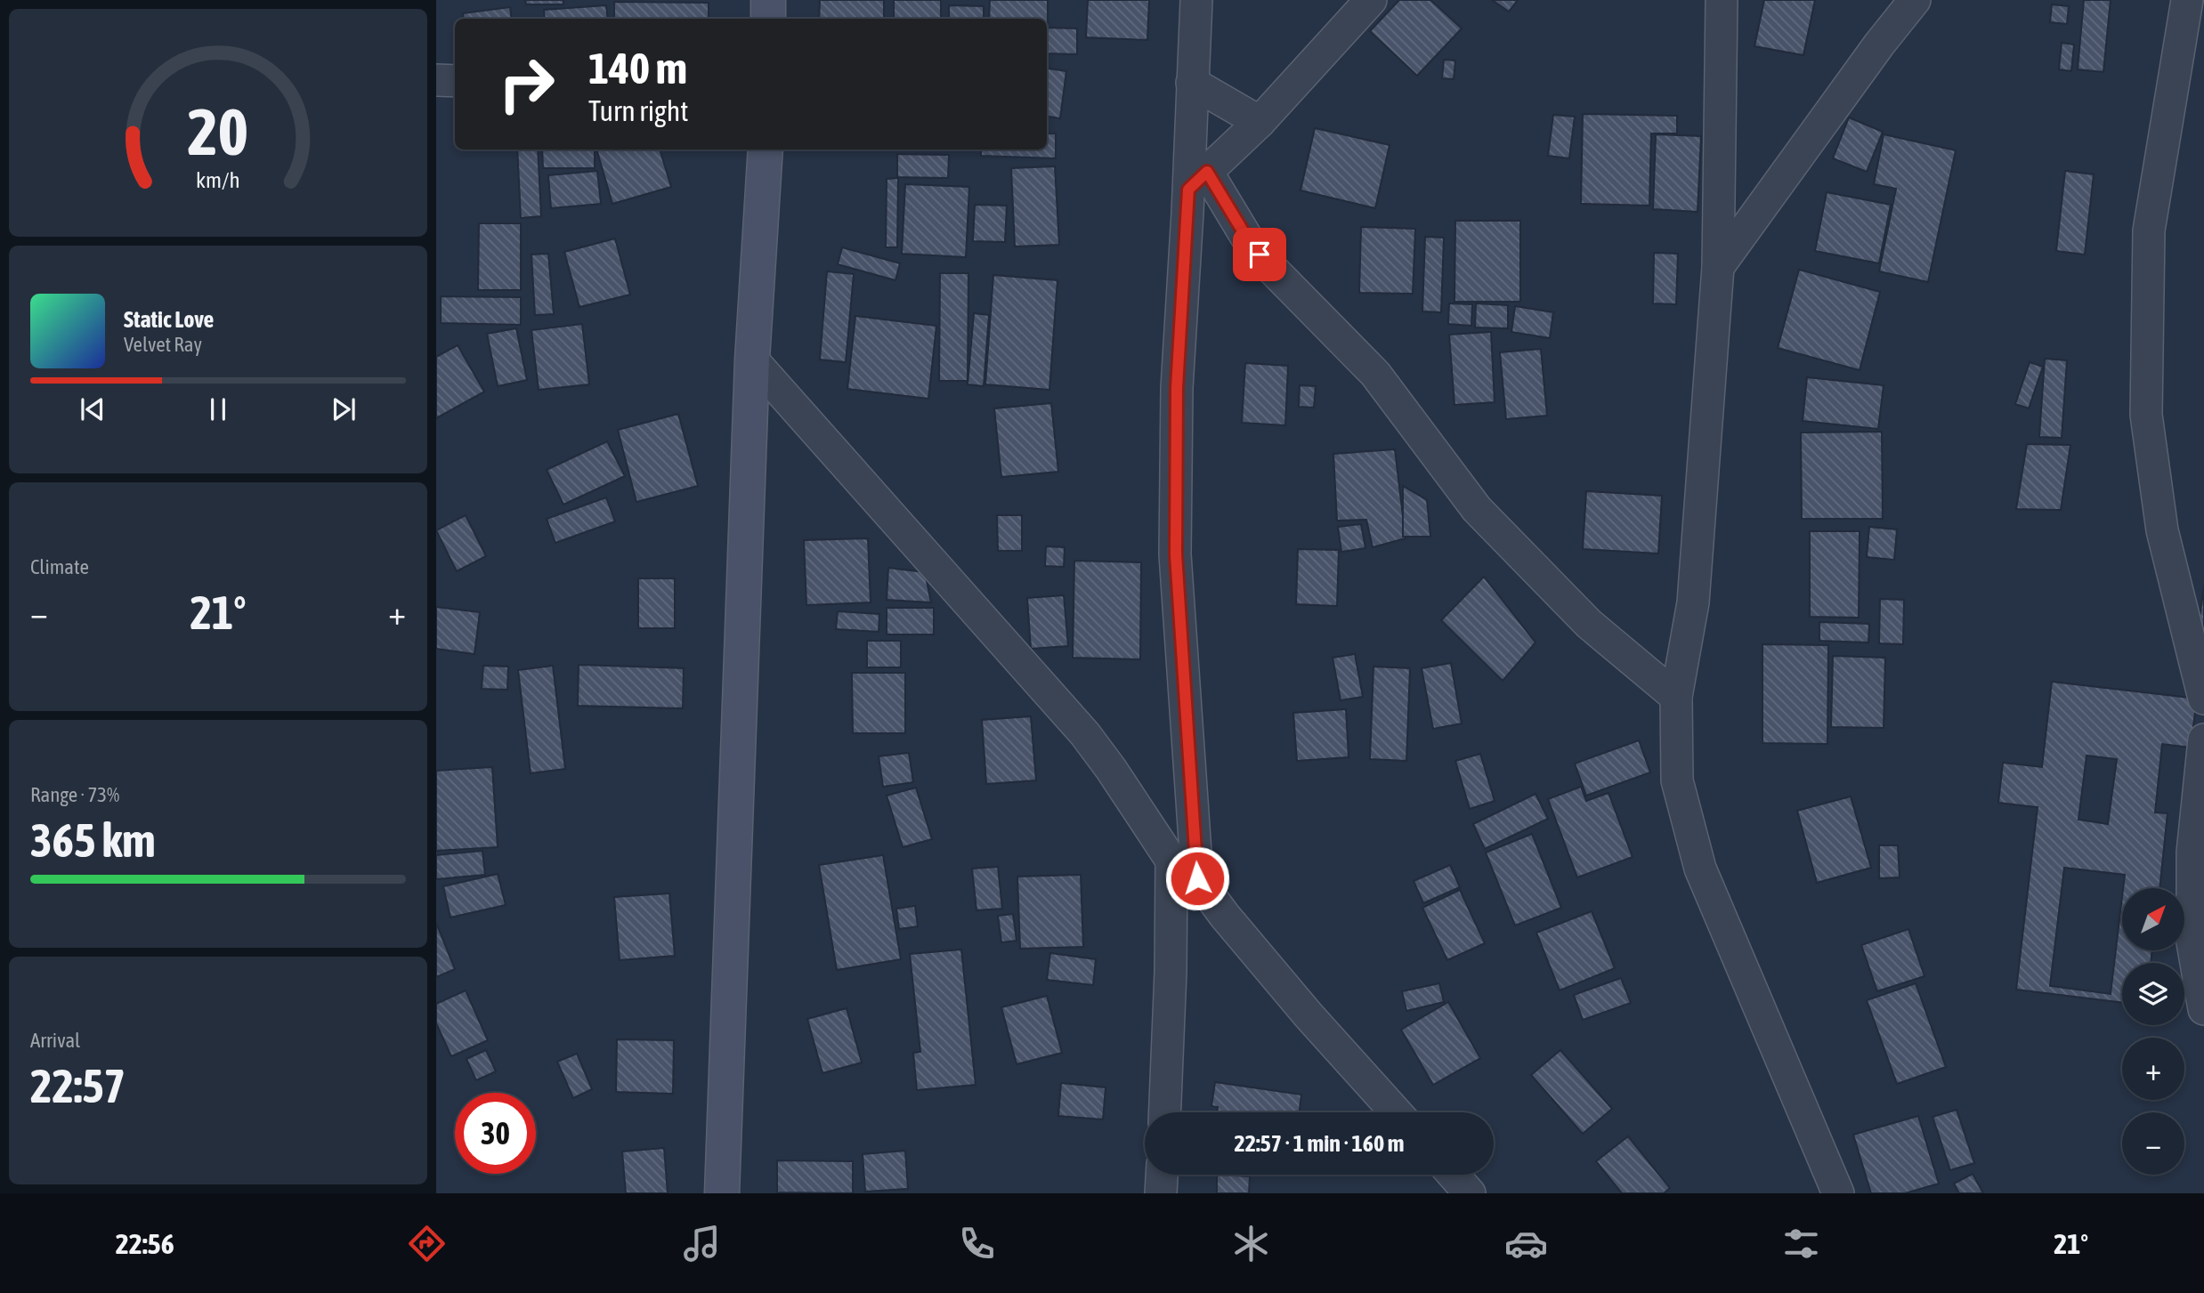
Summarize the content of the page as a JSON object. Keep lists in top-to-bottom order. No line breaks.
{"north":"top right","page":{"turn":["140 m","Turn right"],"song":["Static Love","Velvet Ray"],"tile":["Climate",["Range · 73%","365 km"],["Arrival","22:57"]],"heat":["−","21°","+"],"map_buttons":["+","−"],"limit":"30","trip":"22:57 · 1 min · 160 m","tabs":["22:56","21°"],"gauge":["20","km/h"]}}
